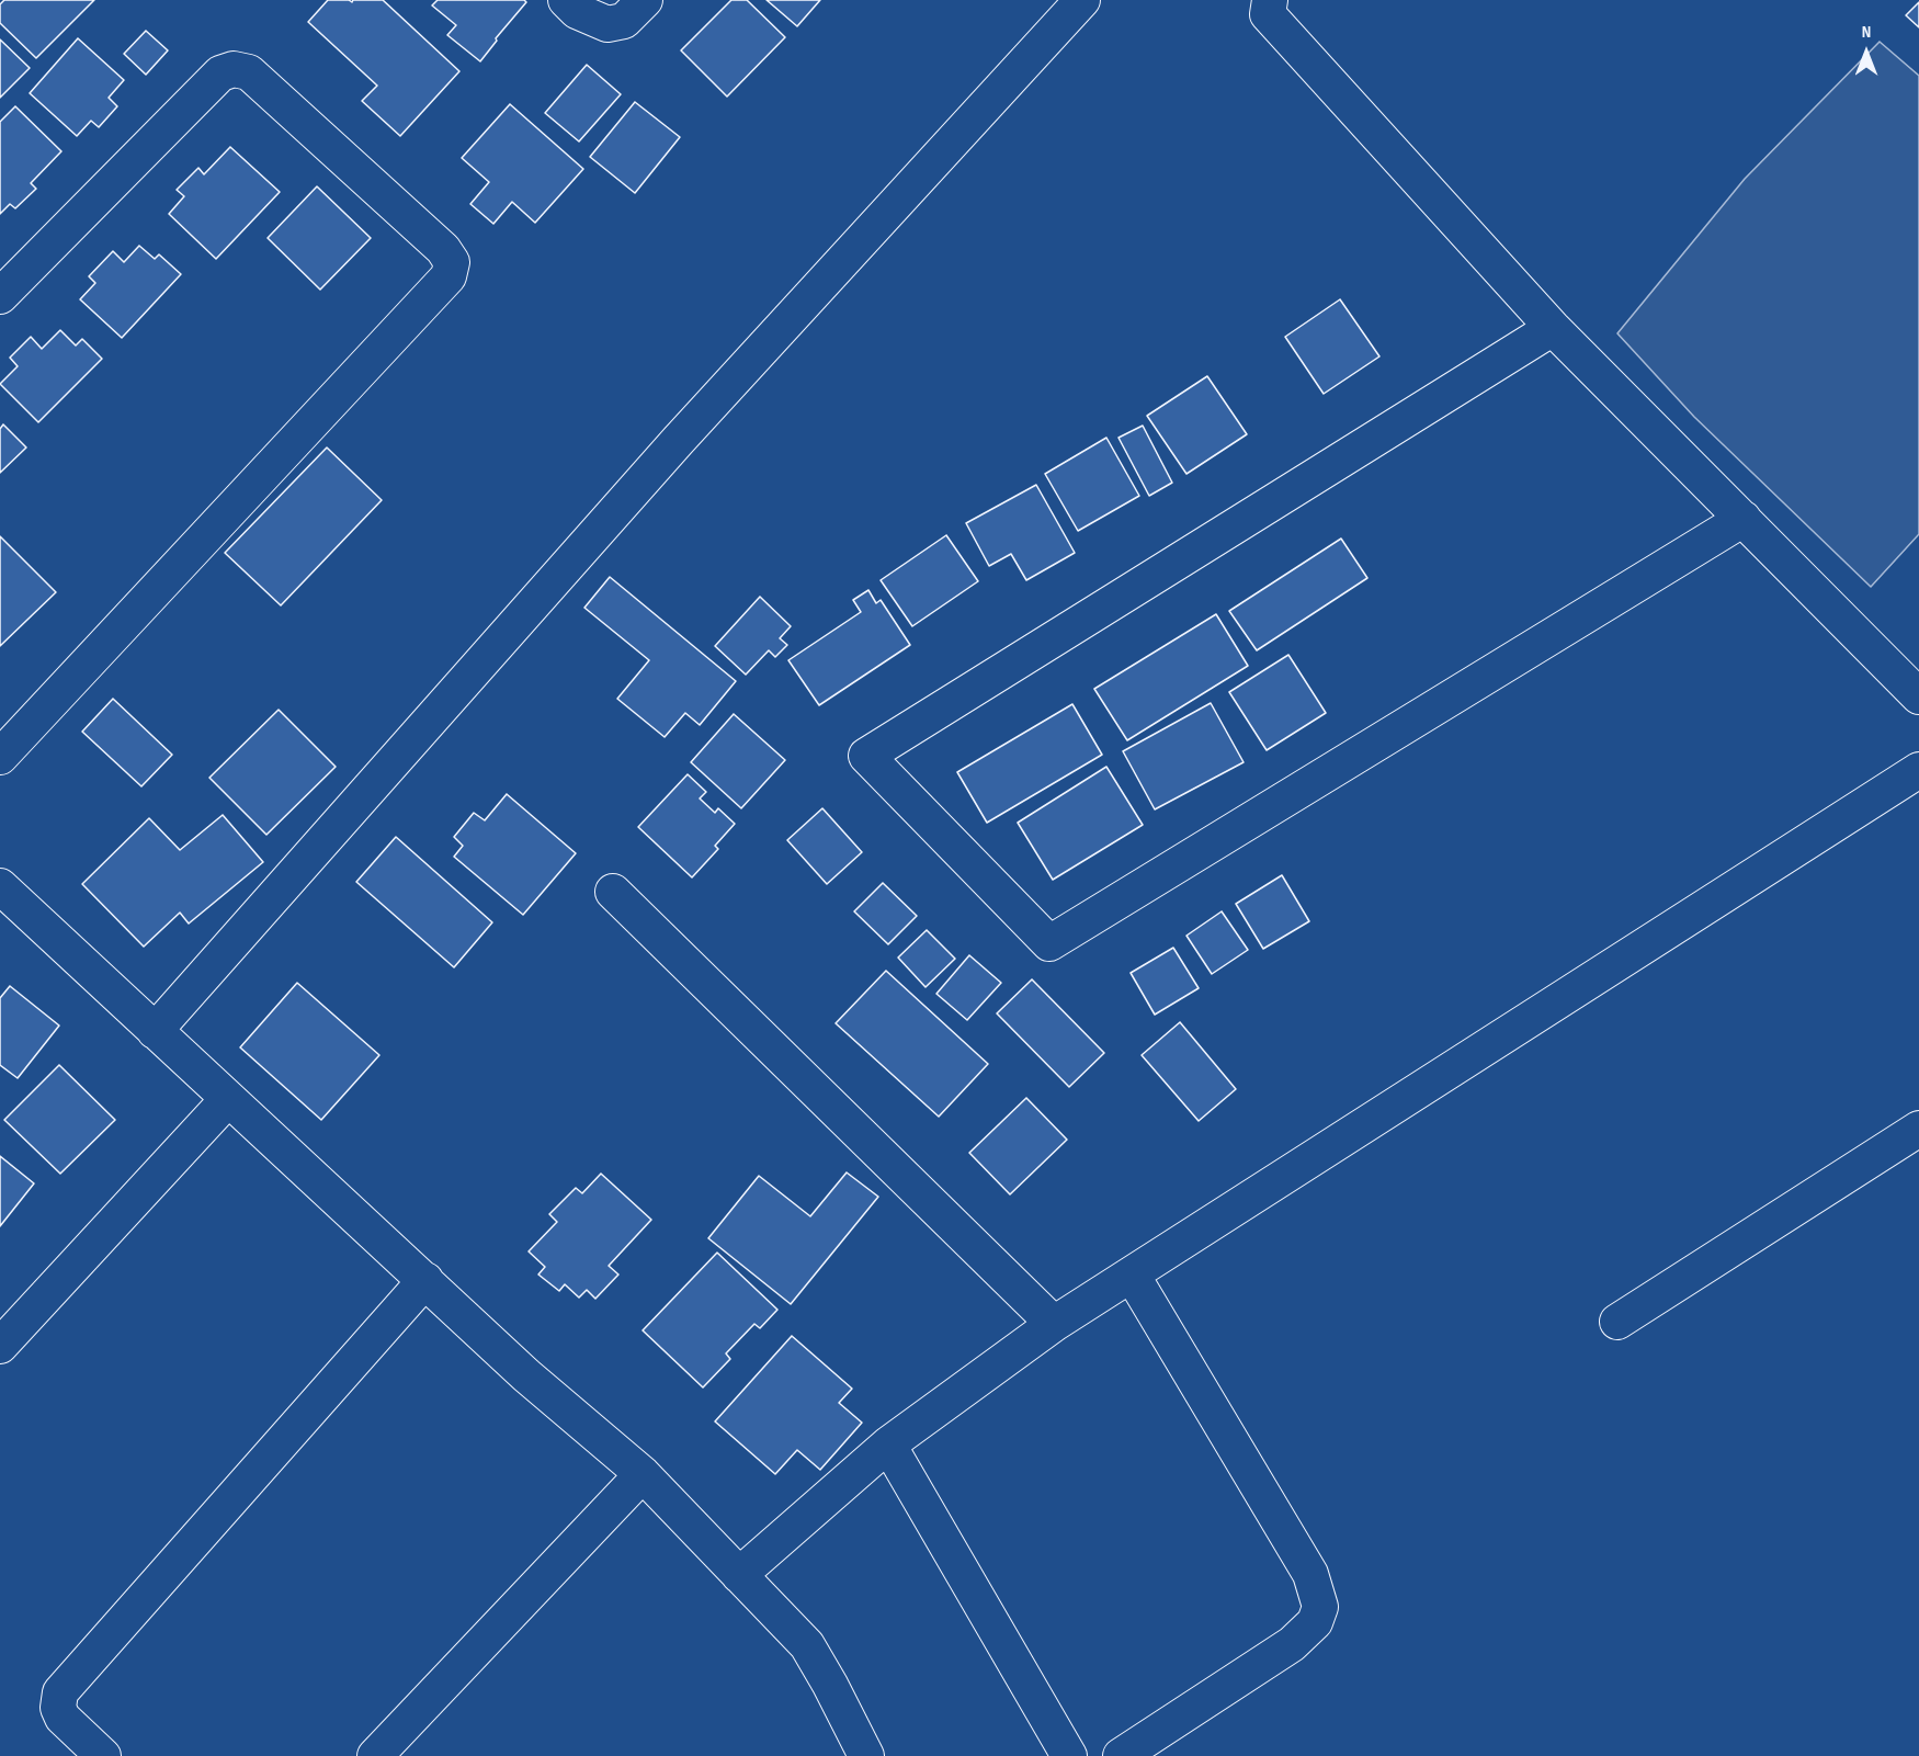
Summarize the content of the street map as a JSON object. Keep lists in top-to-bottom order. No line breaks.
{"north":"top"}
